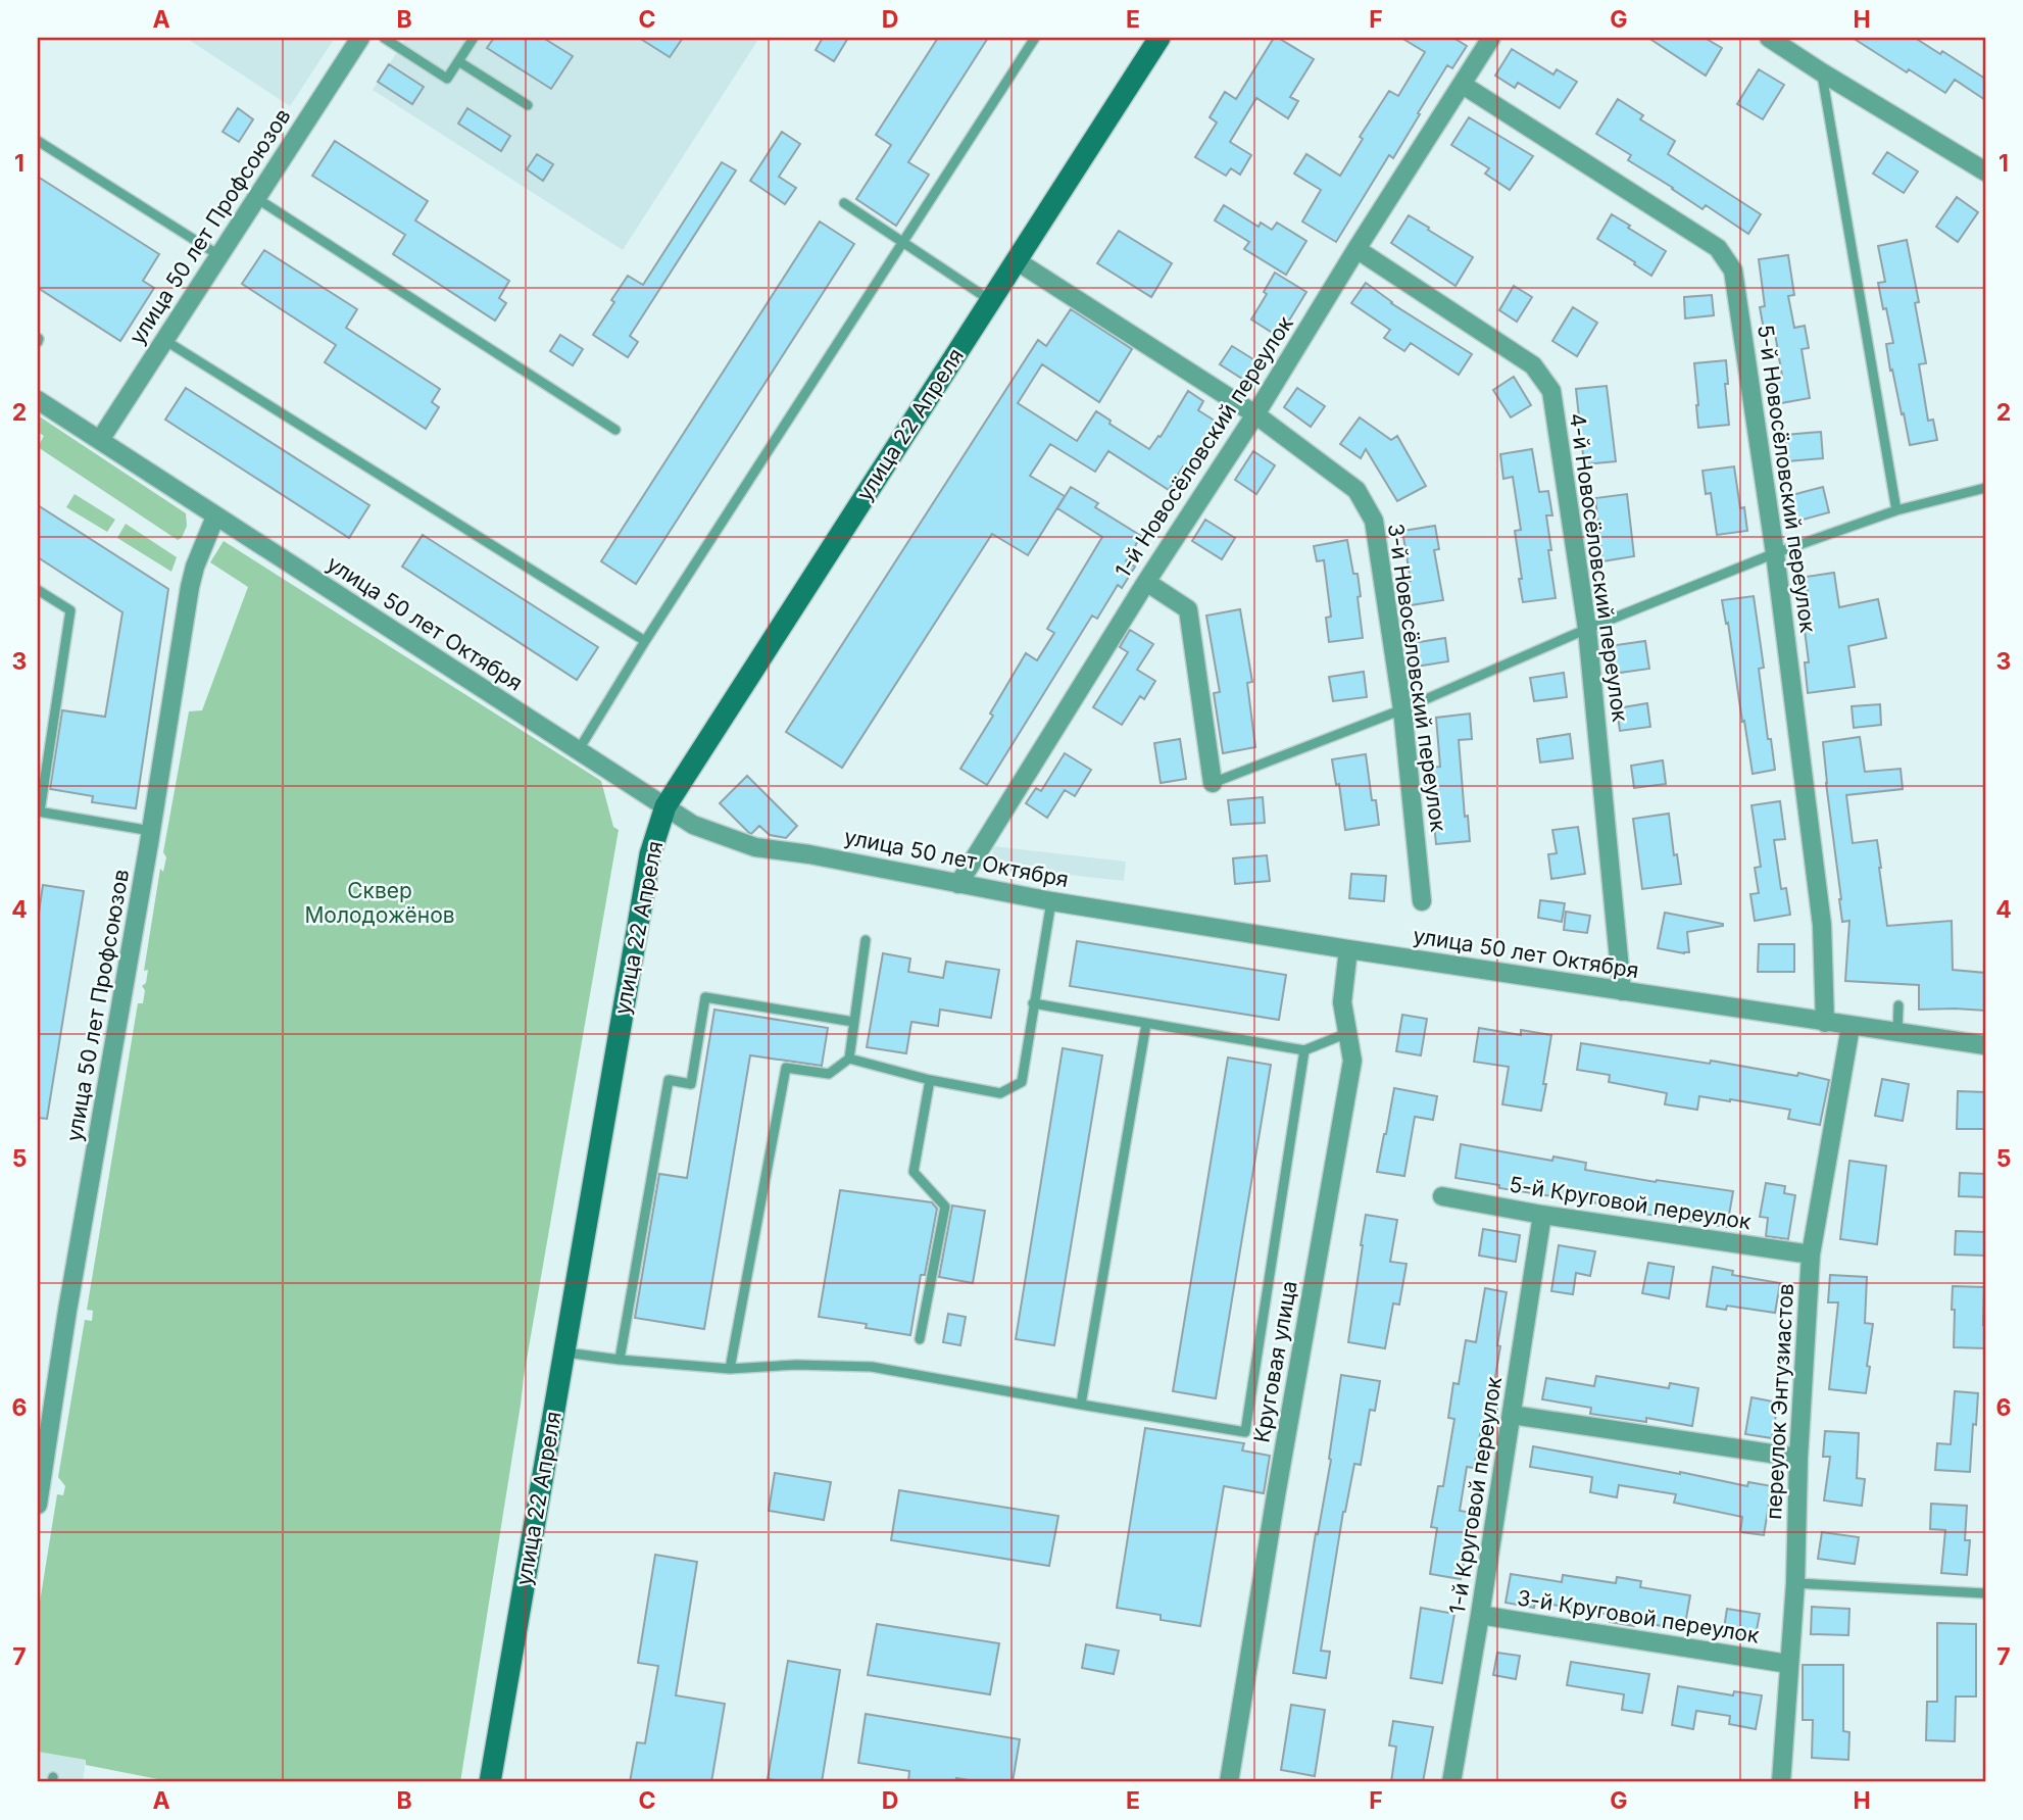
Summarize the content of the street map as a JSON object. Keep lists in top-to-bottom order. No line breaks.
{"streets":{"main road":["улица 22 Апреля"],"street":["улица 50 лет Профсоюзов","1-й Новосёловский переулок","5-й Новосёловский переулок","4-й Новосёловский переулок","улица 50 лет Октября","3-й Новосёловский переулок","5-й Круговой переулок","Круговая улица","переулок Энтузиастов","1-й Круговой переулок","3-й Круговой переулок"]},"crossings":[["улица 50 лет Профсоюзов","улица 50 лет Октября"],["улица 22 Апреля","улица 50 лет Октября"],["улица 22 Апреля","3-й Новосёловский переулок"],["1-й Новосёловский переулок","5-й Новосёловский переулок"],["1-й Новосёловский переулок","4-й Новосёловский переулок"],["1-й Новосёловский переулок","улица 50 лет Октября"],["1-й Новосёловский переулок","3-й Новосёловский переулок"],["5-й Новосёловский переулок","улица 50 лет Октября"],["4-й Новосёловский переулок","улица 50 лет Октября"],["улица 50 лет Октября","Круговая улица"],["улица 50 лет Октября","переулок Энтузиастов"],["5-й Круговой переулок","переулок Энтузиастов"],["5-й Круговой переулок","1-й Круговой переулок"],["переулок Энтузиастов","3-й Круговой переулок"],["1-й Круговой переулок","3-й Круговой переулок"]],"parks":["Сквер Молодожёнов"],"grid":{"columns":["A","B","C","D","E","F","G","H"],"rows":["1","2","3","4","5","6","7"]}}
